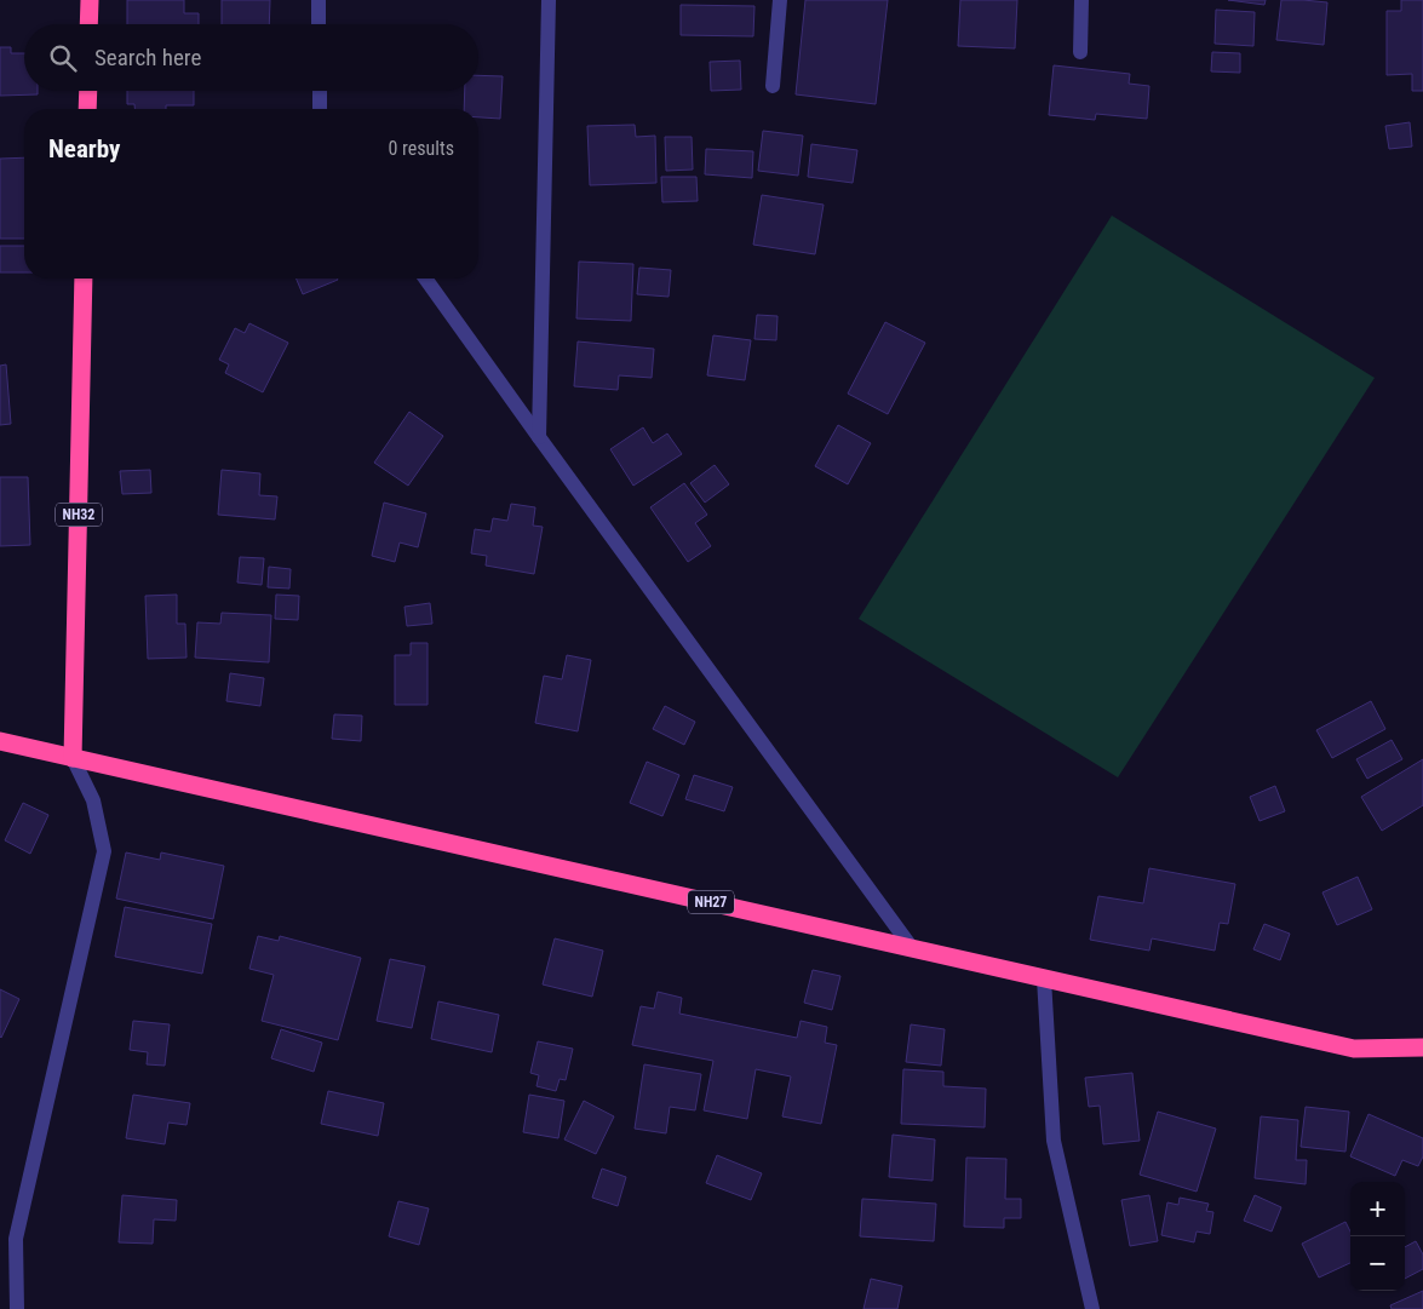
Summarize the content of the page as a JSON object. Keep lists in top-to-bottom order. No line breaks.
{"streets":{"highway":["NH32","NH27"]},"crossings":[["NH32","NH27"]],"page":{"search":"Search here","heading":["Nearby","0 results"],"map_buttons":["+","−"]}}
